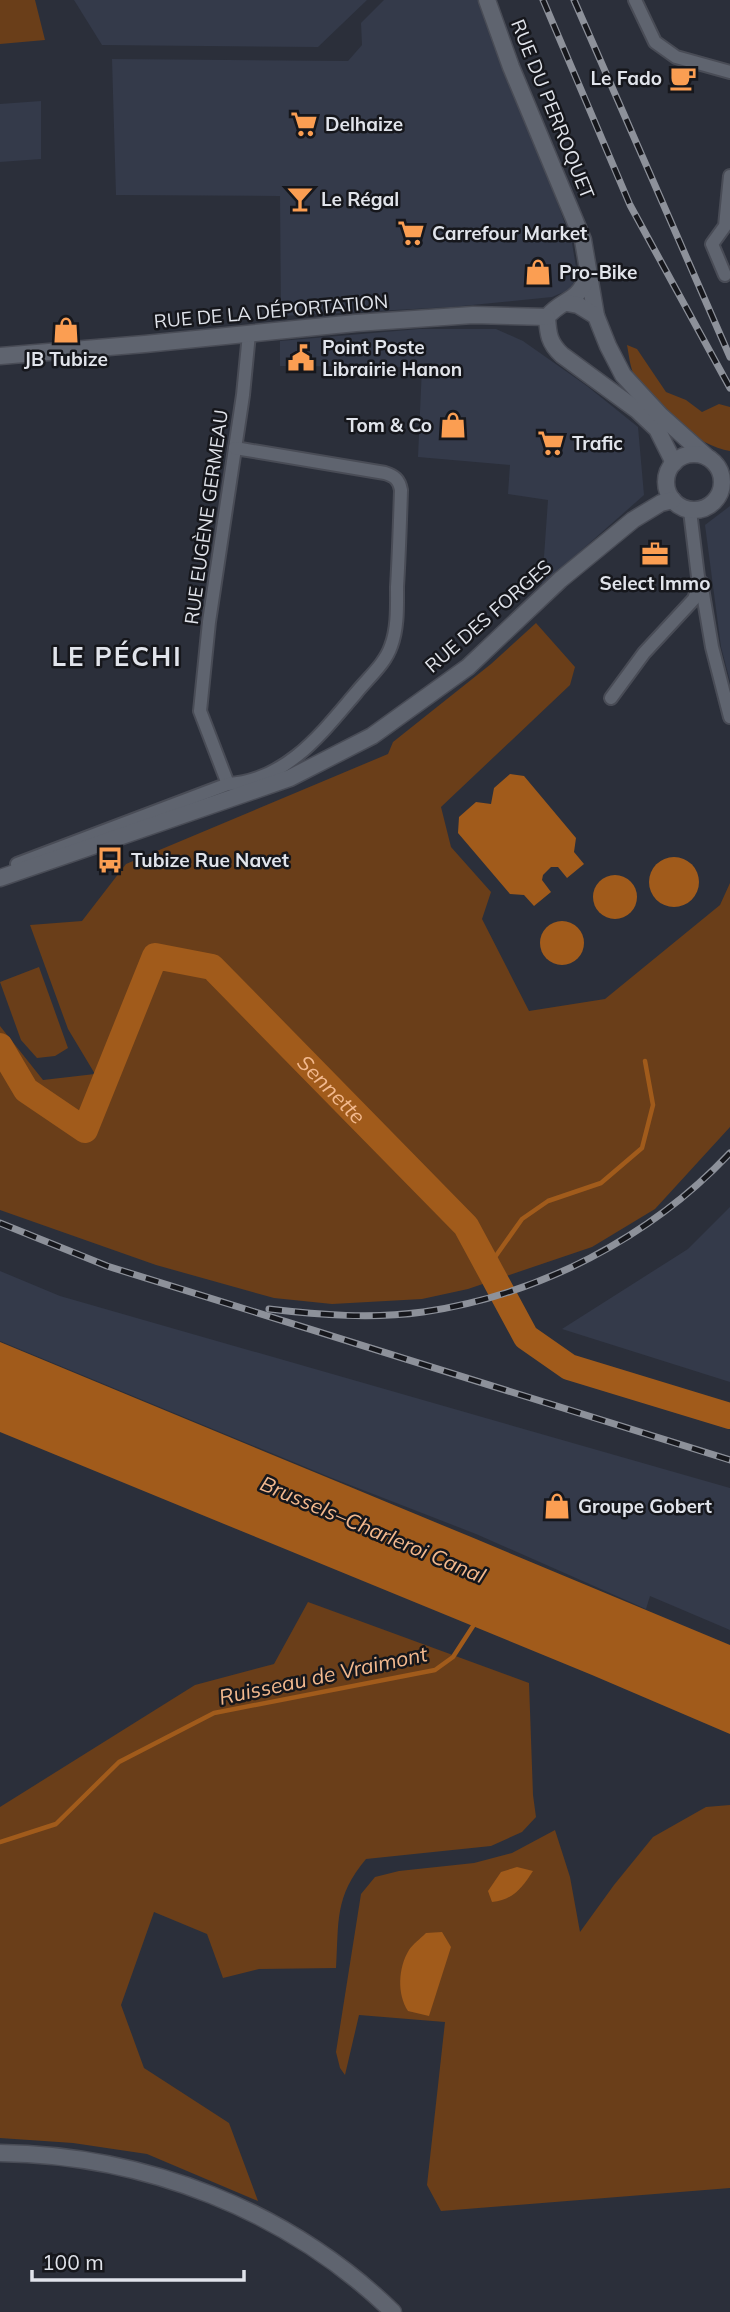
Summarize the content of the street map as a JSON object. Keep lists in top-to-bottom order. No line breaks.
{"streets":{"main road":["RUE DU PERROQUET","RUE DE LA DÉPORTATION","RUE DES FORGES"],"street":["RUE EUGÈNE GERMEAU"]},"crossings":[["RUE DE LA DÉPORTATION","RUE EUGÈNE GERMEAU"]],"districts":["LE PÉCHI"],"water":["Sennette","Brussels–Charleroi Canal","Ruisseau de Vraimont"],"places":{"cafe":["Le Fado"],"supermarket":["Delhaize","Carrefour Market","Trafic"],"bar":["Le Régal"],"shop":["Pro-Bike","JB Tubize","Tom & Co","Groupe Gobert"],"public building":["Point Poste Librairie Hanon"],"office":["Select Immo"],"bus stop":["Tubize Rue Navet"]},"scale_bar":"100 m"}
